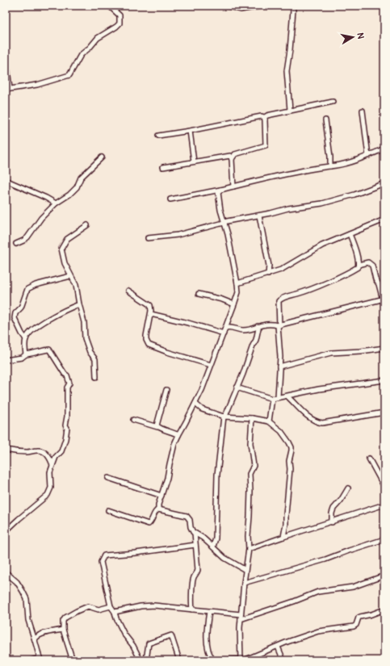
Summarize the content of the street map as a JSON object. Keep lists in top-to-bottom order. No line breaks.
{"north":"right"}
